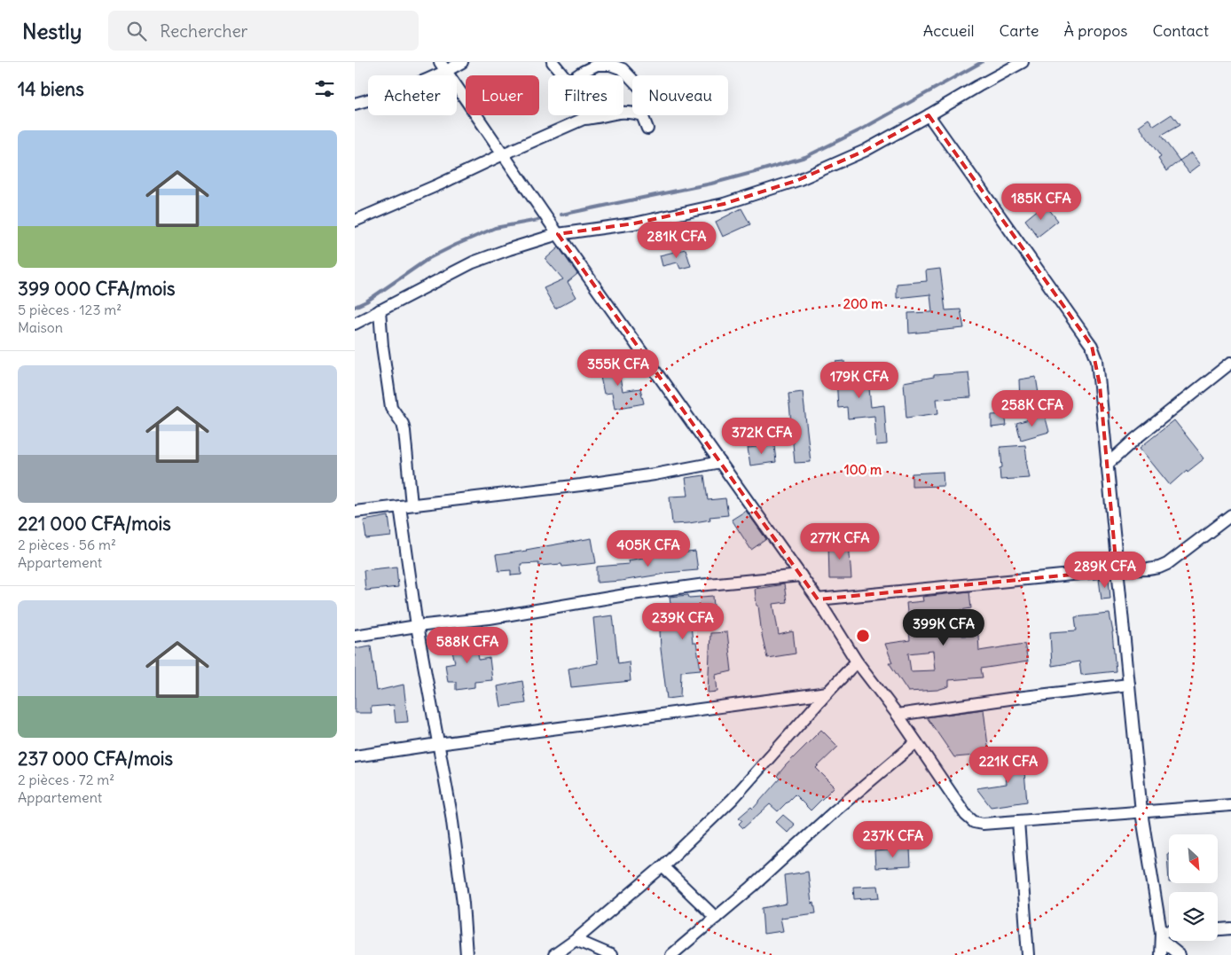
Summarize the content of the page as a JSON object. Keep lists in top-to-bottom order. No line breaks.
{"north":"bottom right","page":{"header":"Nestly","search":"Rechercher","nav":["Accueil","Carte","À propos","Contact"],"heading":"14 biens","chip":["Acheter","Louer","Filtres","Nouveau"],"list":[{"name":"399 000 CFA/mois","note":"5 pièces · 123 m² · Maison"},{"name":"221 000 CFA/mois","note":"2 pièces · 56 m² · Appartement"},{"name":"237 000 CFA/mois","note":"2 pièces · 72 m² · Appartement"}],"price":["185K CFA","281K CFA","355K CFA","179K CFA","258K CFA","372K CFA","277K CFA","405K CFA","289K CFA","239K CFA","399K CFA","588K CFA","221K CFA","237K CFA"]},"rings":["200 m","100 m"]}
